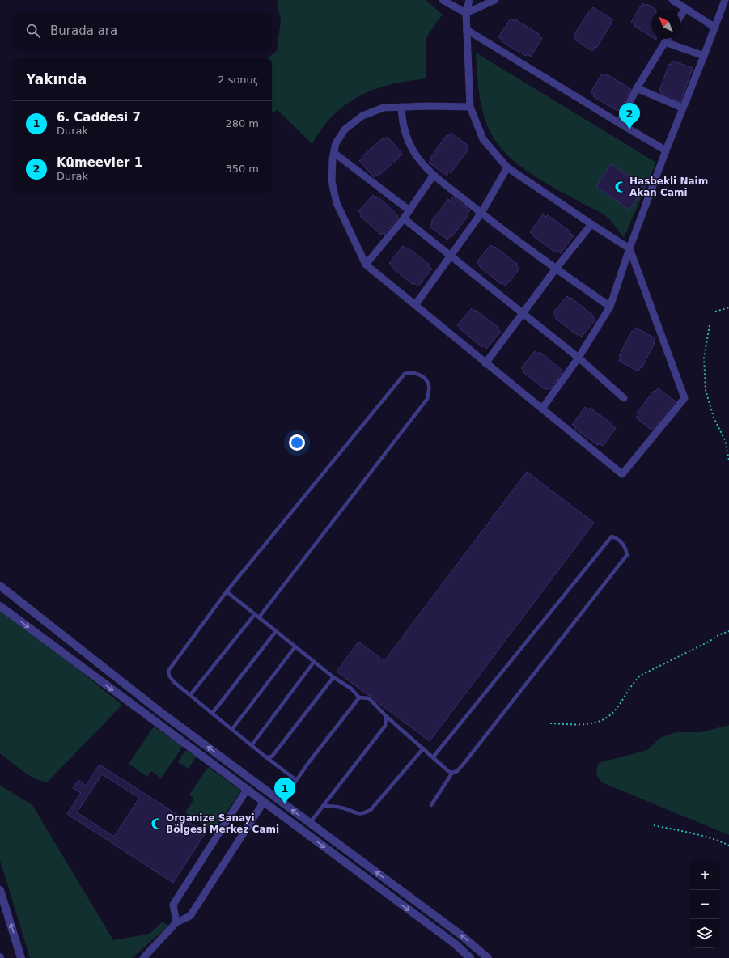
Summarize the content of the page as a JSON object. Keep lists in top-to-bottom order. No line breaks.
{"places":{"mosque":["Hasbekli Naim Akan Cami","Organize Sanayi Bölgesi Merkez Cami"]},"north":"top left","page":{"search":"Burada ara","heading":["Yakında","2 sonuç"],"list":[{"mark":"1","name":"6. Caddesi 7","note":"Durak","value":"280 m"},{"mark":"2","name":"Kümeevler 1","note":"Durak","value":"350 m"}],"pins":["2","1"],"map_buttons":["+","−"]}}
